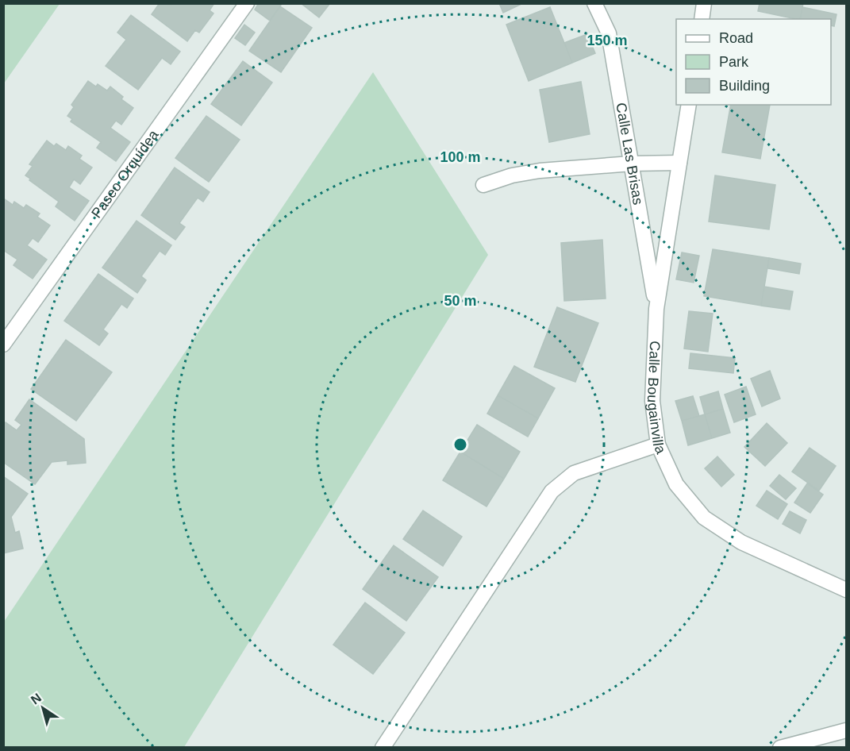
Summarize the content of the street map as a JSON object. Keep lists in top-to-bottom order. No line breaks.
{"streets":{"street":["Calle Las Brisas","Paseo Orquídea","Calle Bougainvilla"]},"crossings":[["Calle Las Brisas","Calle Bougainvilla"]],"legend":["Road","Park","Building"],"north":"top left","rings":["150 m","100 m","50 m"]}
